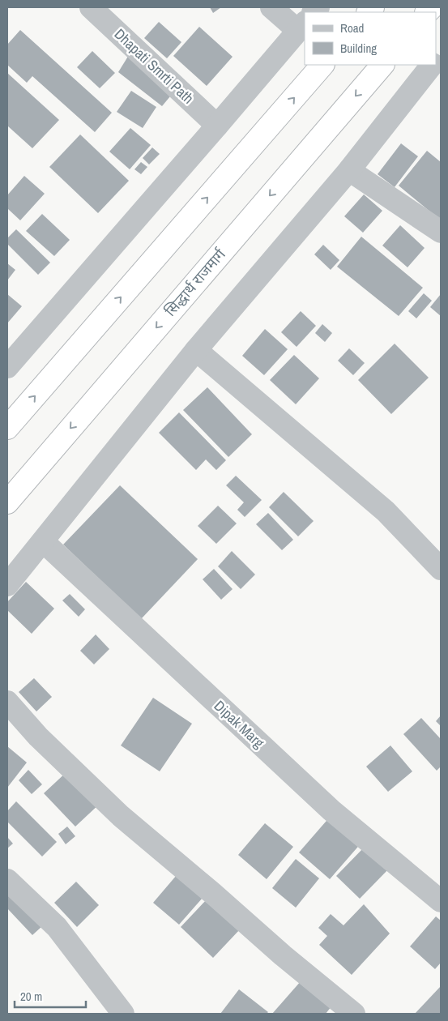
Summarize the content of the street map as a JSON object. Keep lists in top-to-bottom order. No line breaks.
{"streets":{"highway":["सिद्धार्थ राजमार्ग"],"street":["Dhapati Smrti Path","Dipak Marg"]},"legend":["Road","Building"],"scale_bar":"20 m"}
